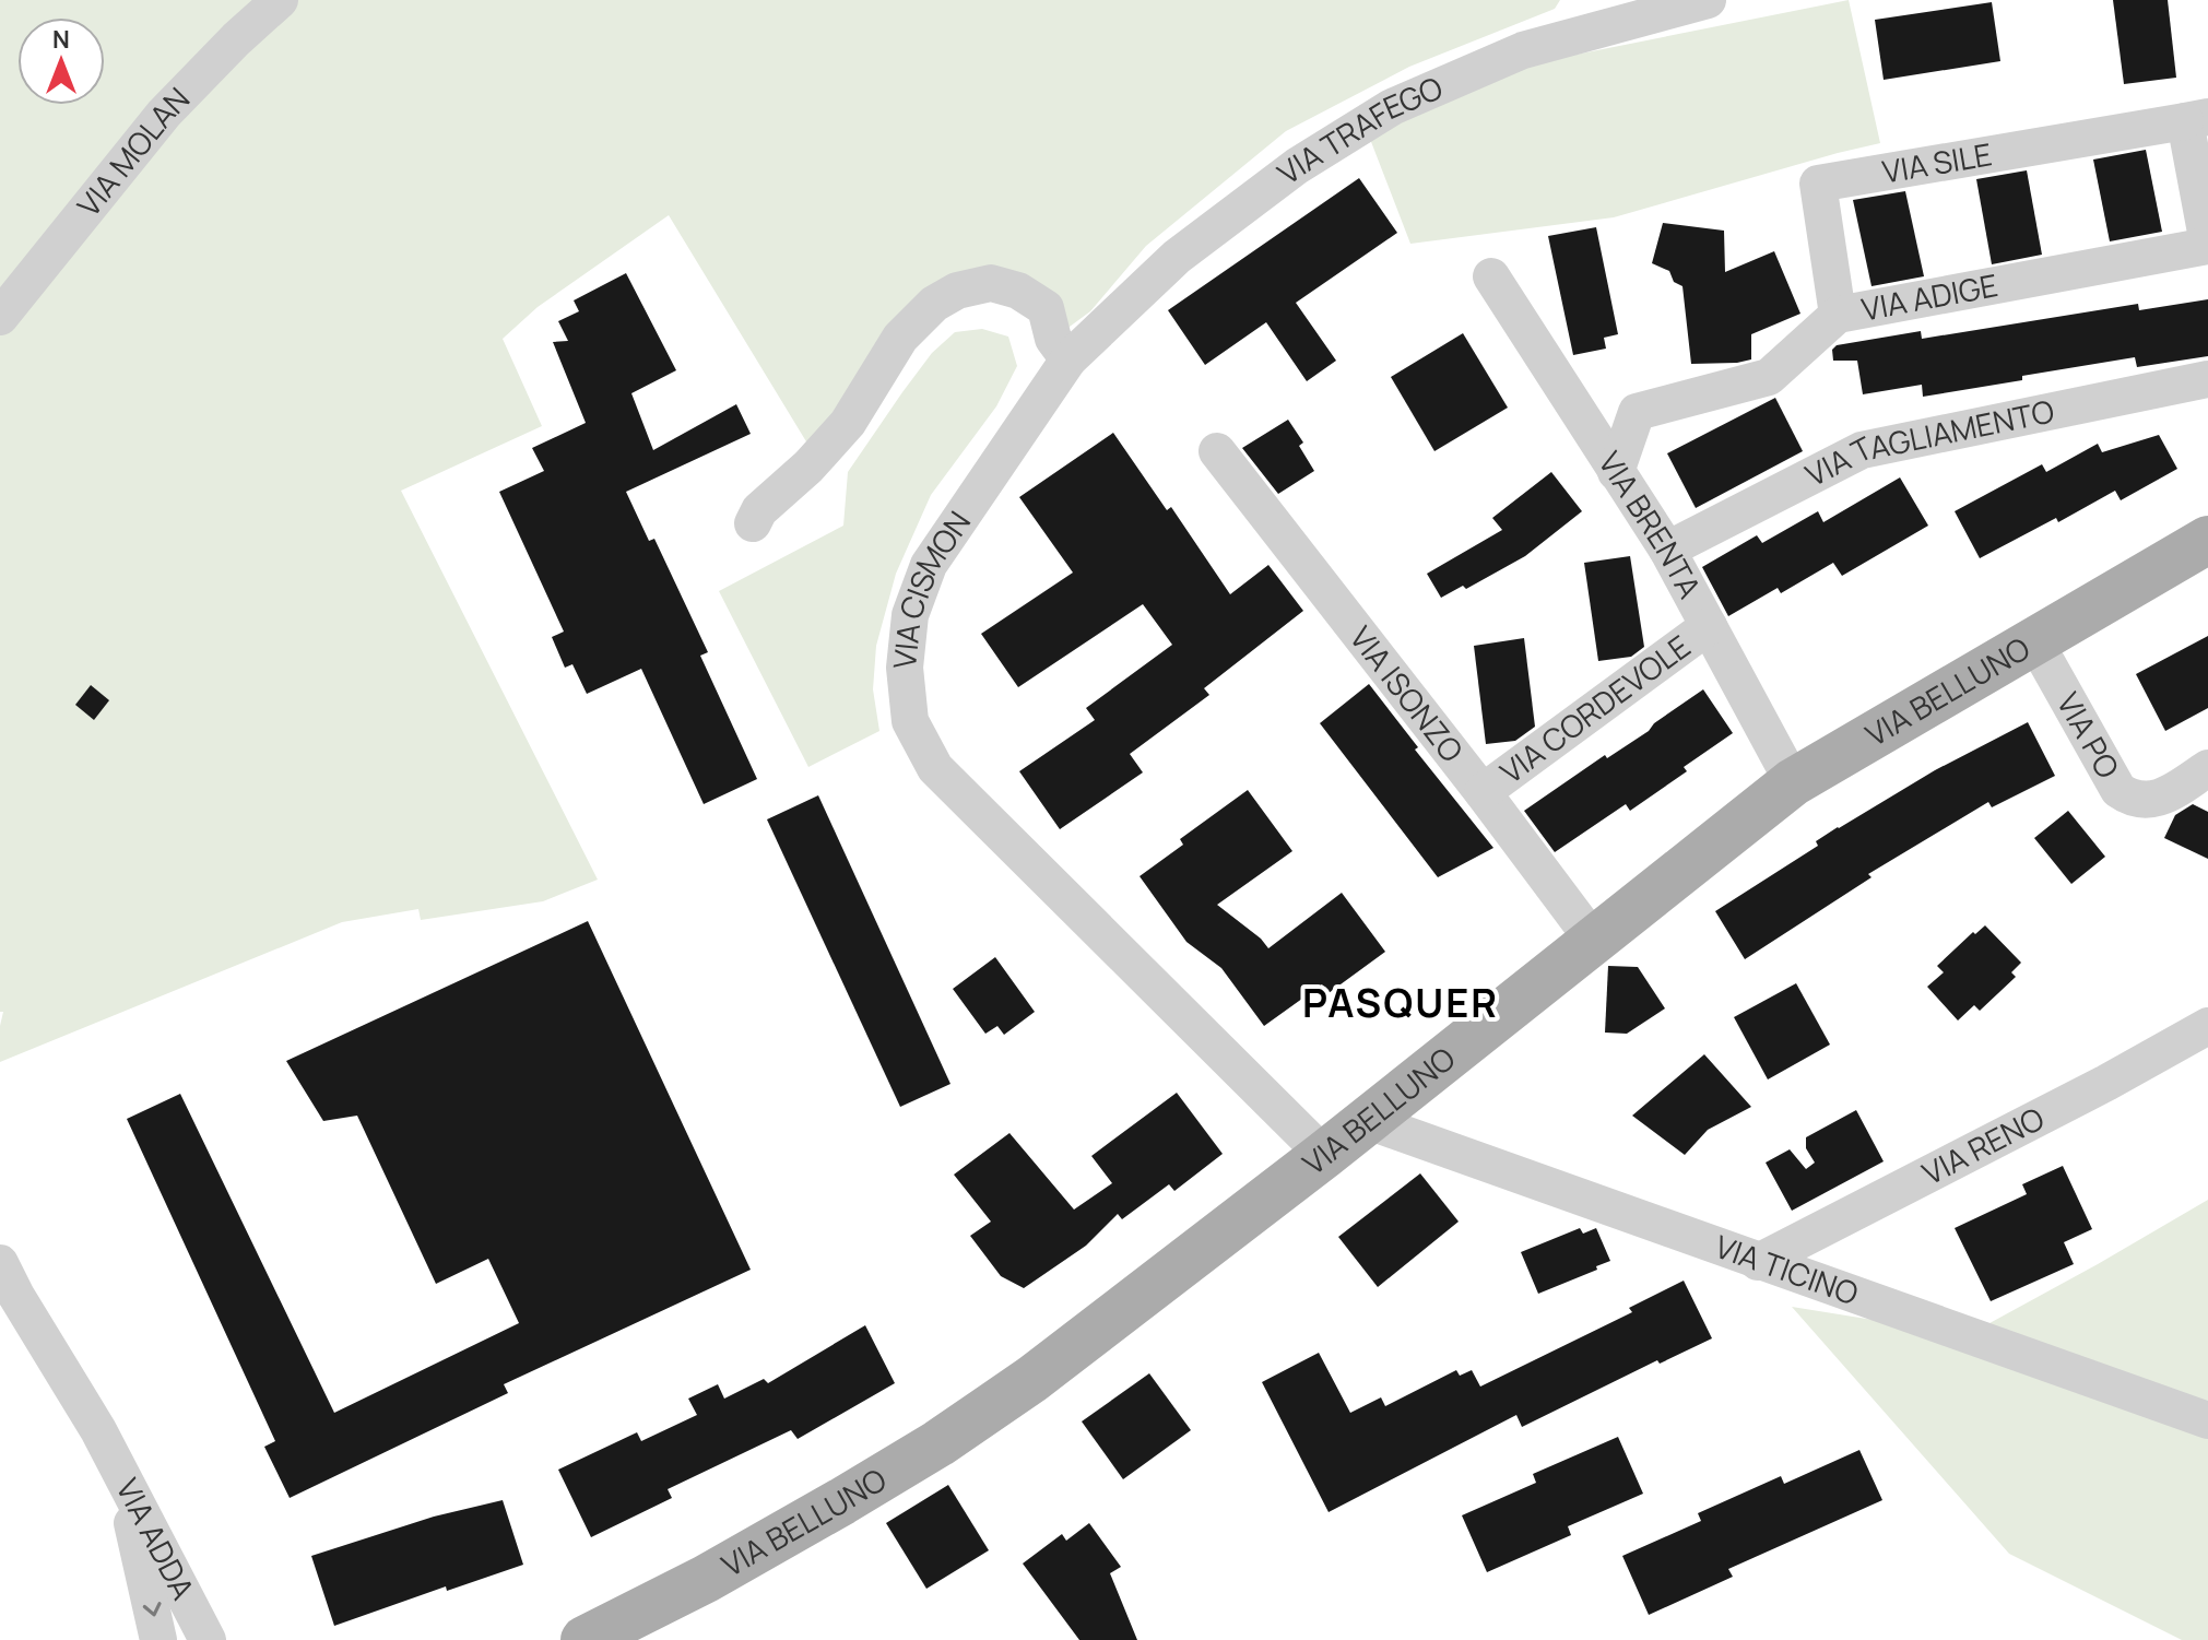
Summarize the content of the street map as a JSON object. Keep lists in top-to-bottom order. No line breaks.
{"streets":{"main road":["VIA BELLUNO"],"street":["VIA TRAFEGO","VIA MOLAN","VIA SILE","VIA ADIGE","VIA TAGLIAMENTO","VIA BRENTA","VIA CISMON","VIA ISONZO","VIA CORDEVOLE","VIA PO","VIA RENO","VIA TICINO","VIA ADDA"]},"crossings":[["VIA TRAFEGO","VIA CISMON"],["VIA SILE","VIA ADIGE"],["VIA ADIGE","VIA BRENTA"],["VIA TAGLIAMENTO","VIA BRENTA"],["VIA BRENTA","VIA BELLUNO"],["VIA BRENTA","VIA CORDEVOLE"],["VIA CISMON","VIA BELLUNO"],["VIA BELLUNO","VIA ISONZO"],["VIA BELLUNO","VIA PO"],["VIA BELLUNO","VIA TICINO"],["VIA ISONZO","VIA CORDEVOLE"],["VIA RENO","VIA TICINO"]],"districts":["PASQUER"],"north":"top"}
